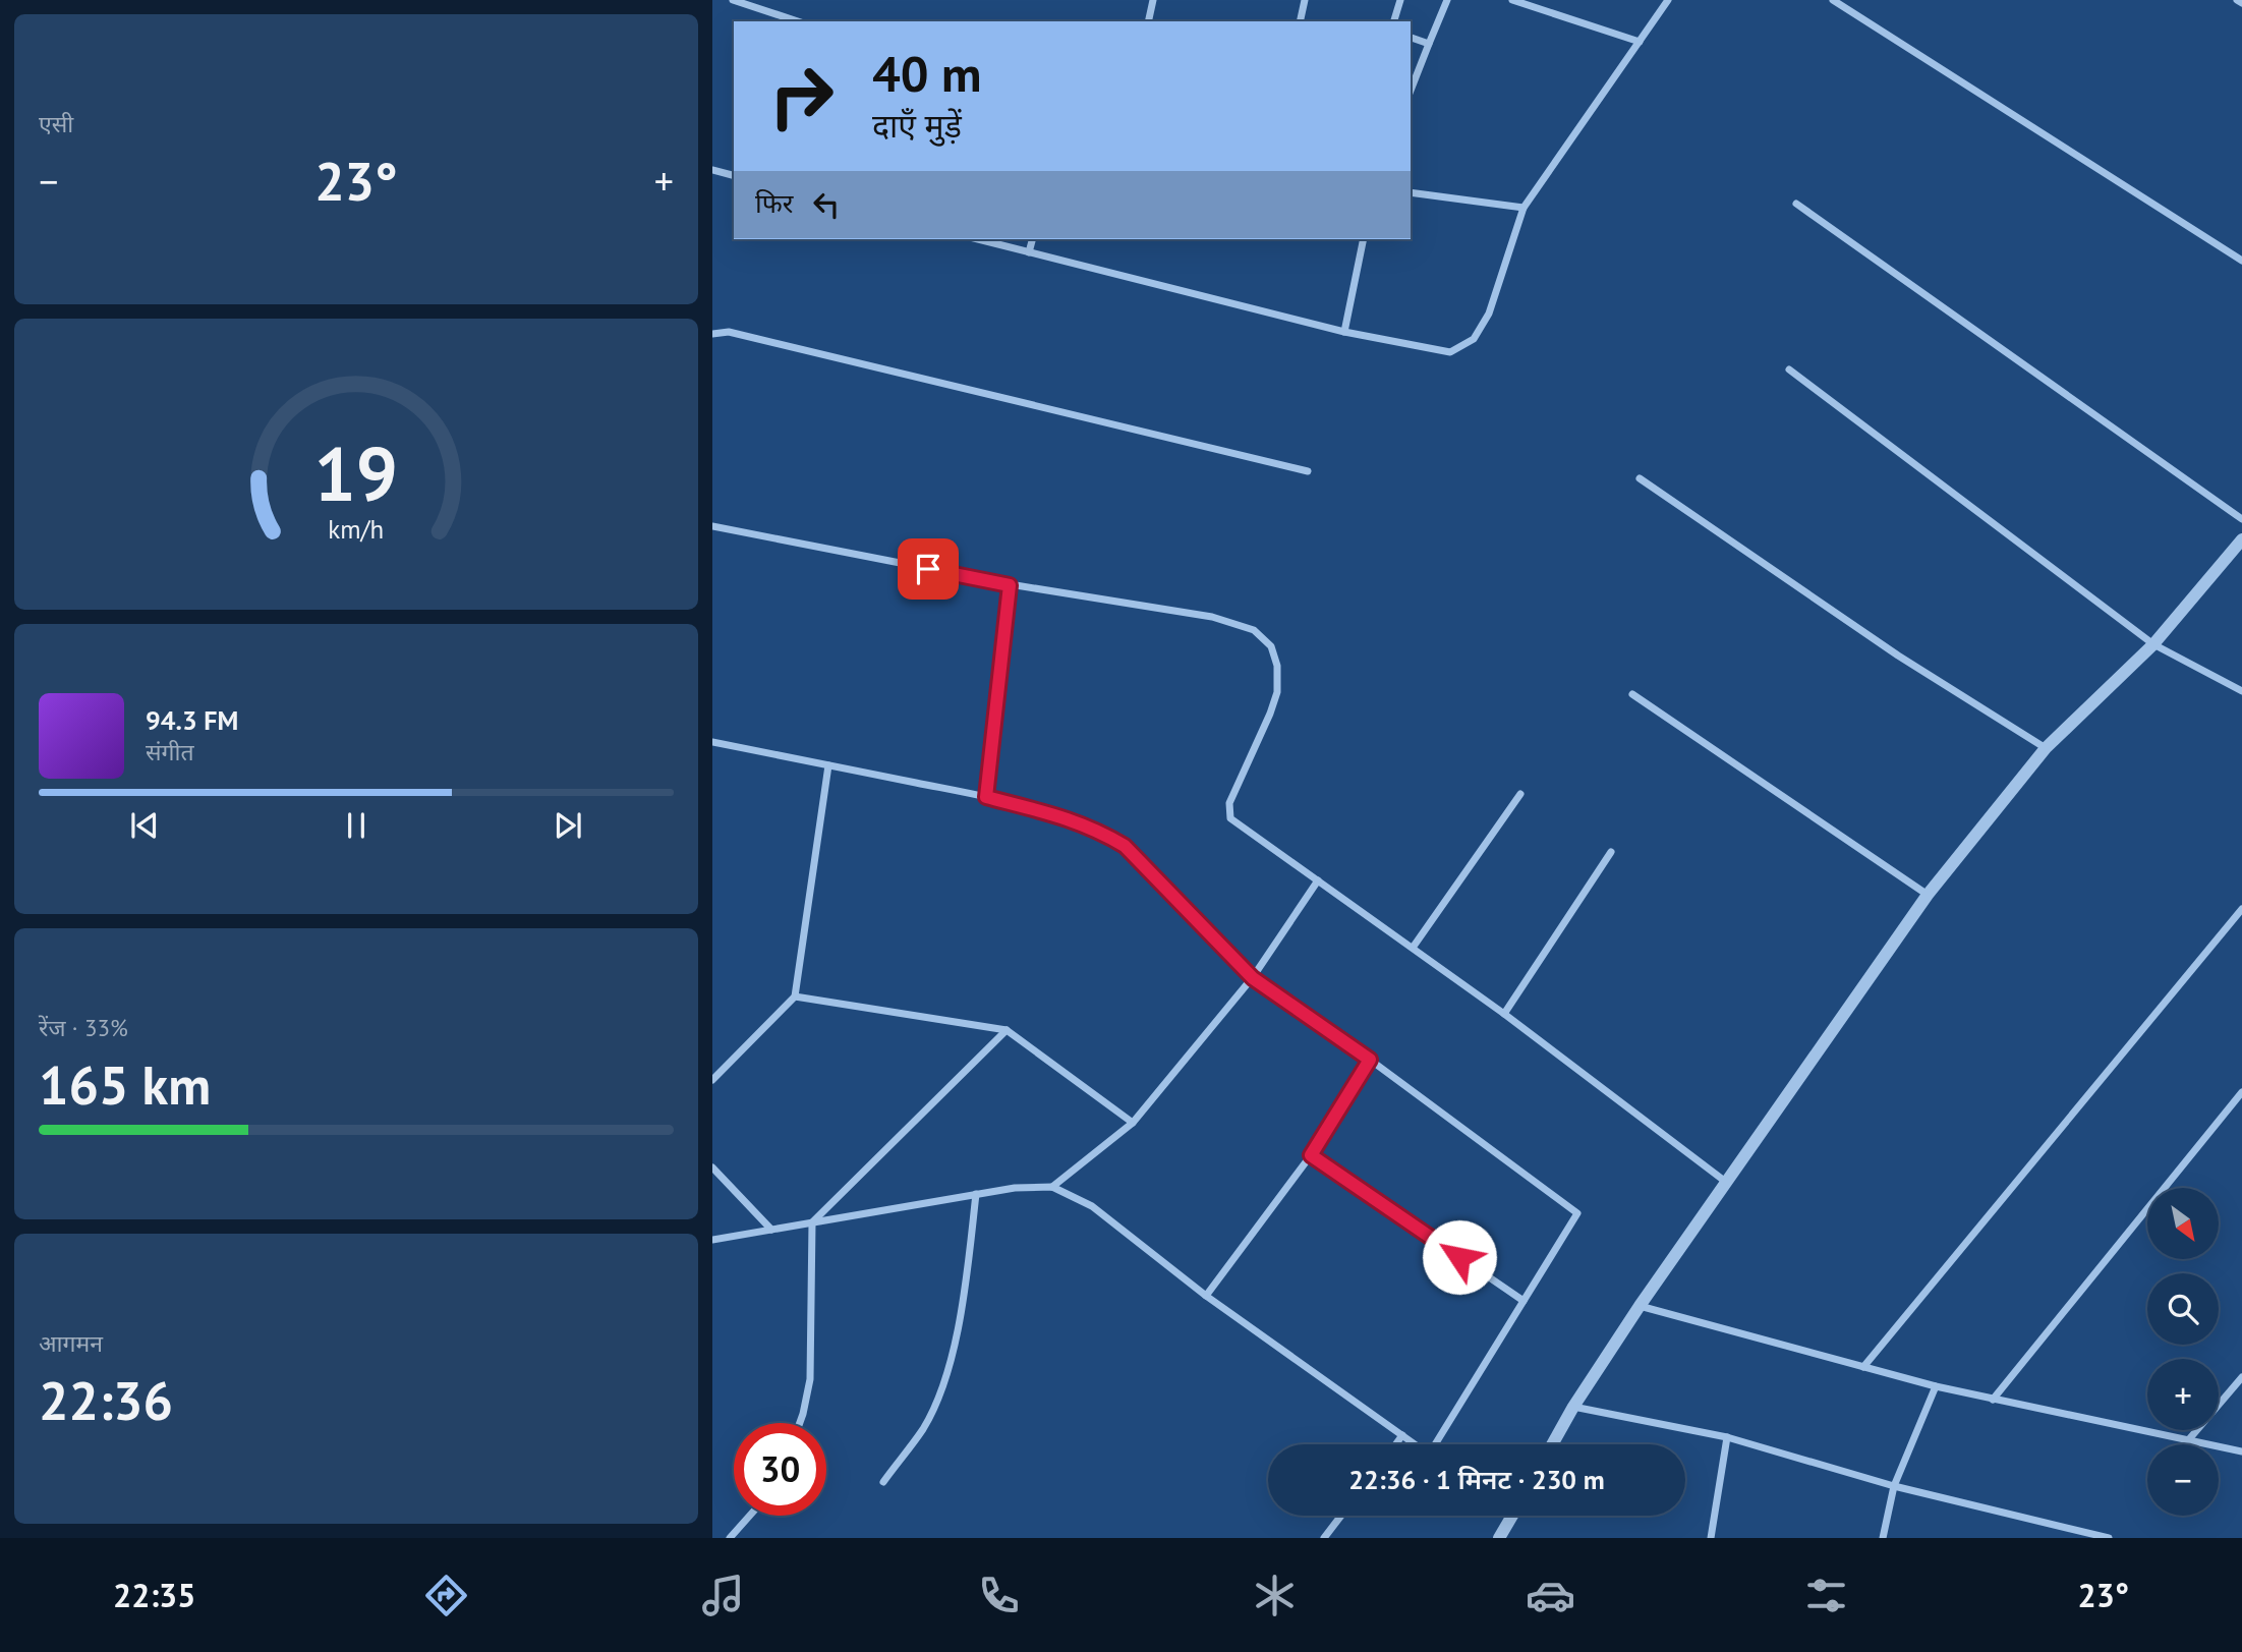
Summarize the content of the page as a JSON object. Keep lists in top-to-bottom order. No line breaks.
{"north":"bottom right","page":{"tile":["एसी",["रेंज · 33%","165 km"],["आगमन","22:36"]],"turn":["40 m","दाएँ मुड़ें"],"heat":["−","23°","+"],"then":"फिर","song":["94.3 FM","संगीत"],"map_buttons":["+","−"],"limit":"30","trip":"22:36 · 1 मिनट · 230 m","tabs":["22:35","23°"],"gauge":["19","km/h"]}}
